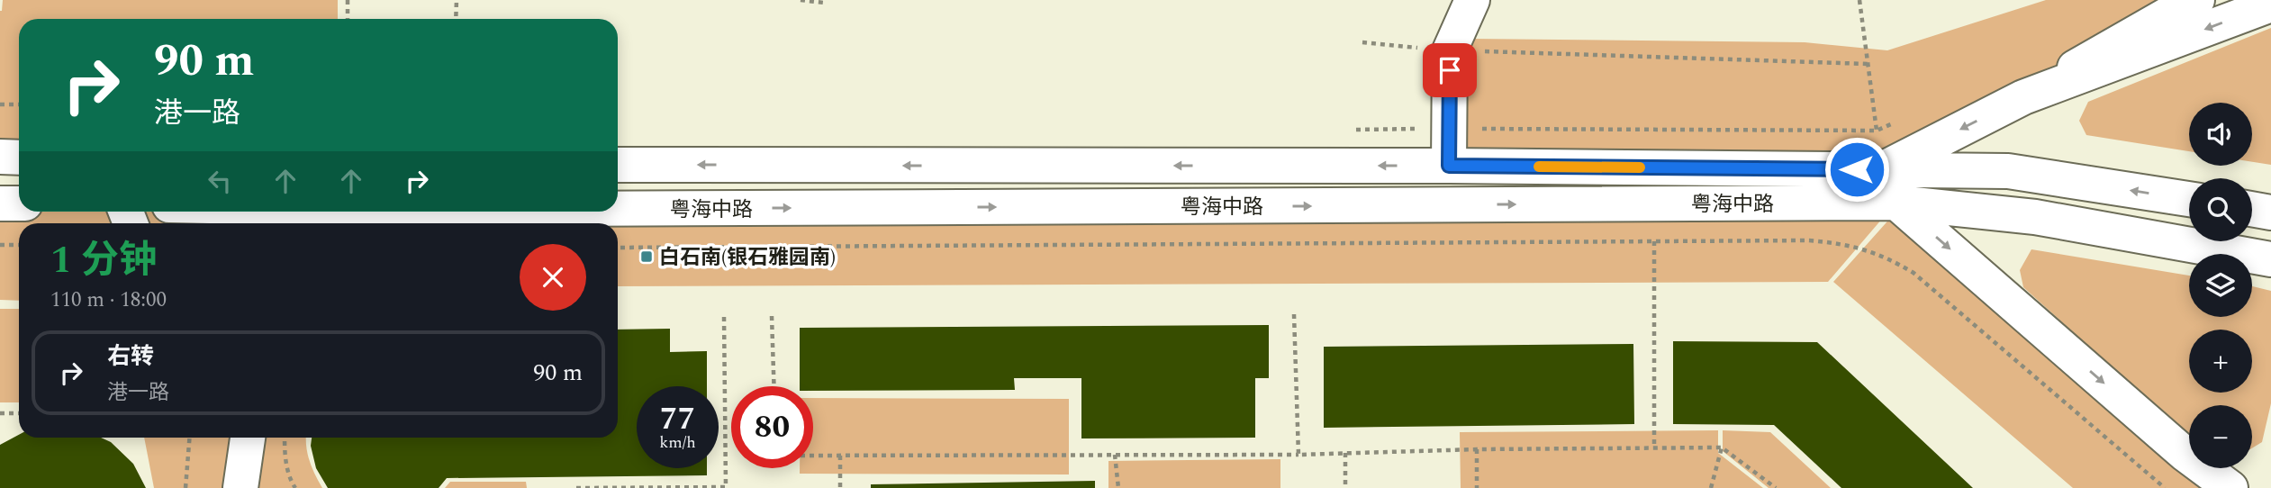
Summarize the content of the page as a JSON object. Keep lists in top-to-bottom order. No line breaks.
{"streets":{"main road":["粤海中路"]},"places":{"transit":["白石南(银石雅园南)"]},"page":{"turn":["90 m","港一路"],"map_buttons":["+","−"],"heading":["1 分钟","110 m · 18:00"],"list":[{"name":"右转","note":"港一路","value":"90 m"}],"speed":"77 km/h","limit":"80"}}
